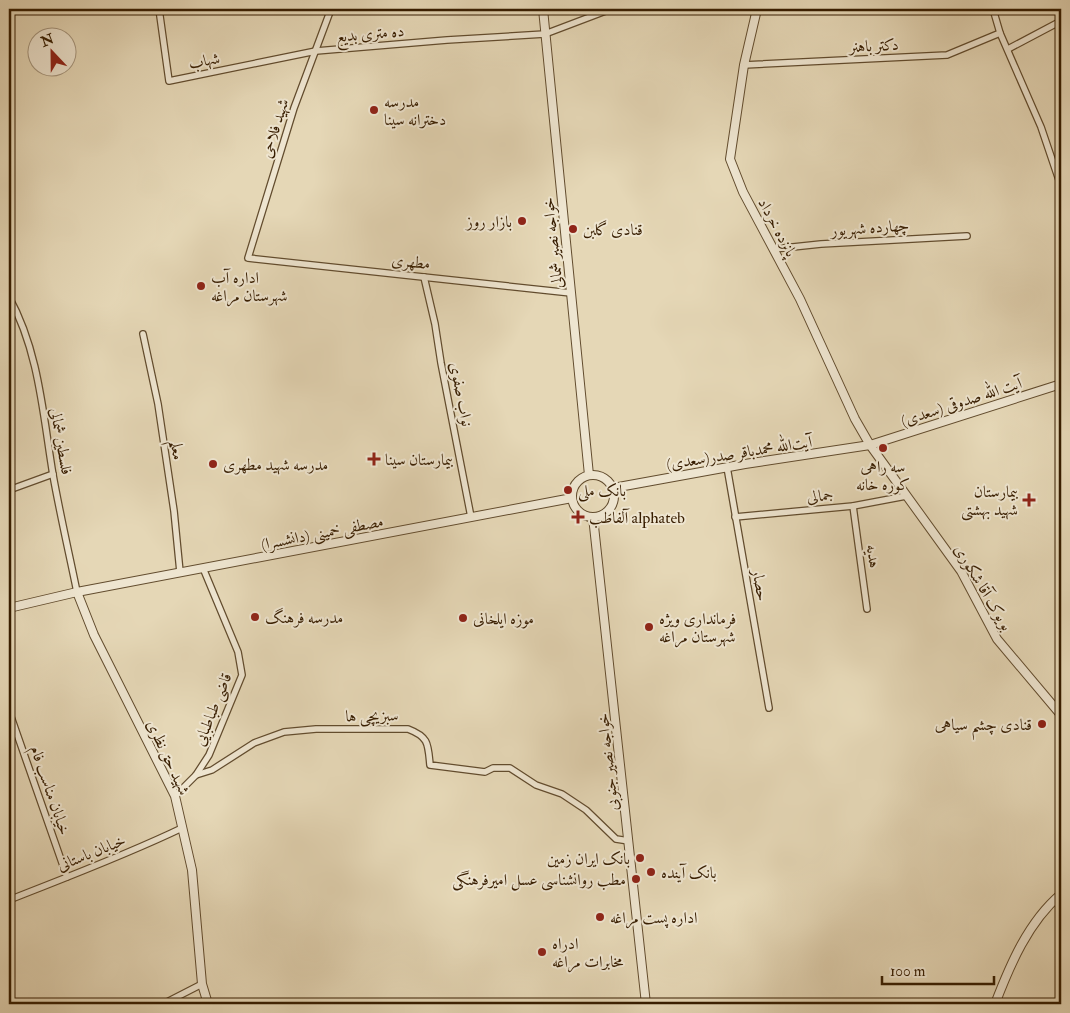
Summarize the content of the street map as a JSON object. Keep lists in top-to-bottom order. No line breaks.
{"streets":{"street":["ده متری بدیع","دکتر باهنر","شهاب","شهید فلاحی","پانزده خرداد","چهارده شهریور","خواجه نصیر شمالی","مطهری","نواب صفوی","آیت الله صدوقی (سعدی)","فلسطین شمالی","معلم","آیت‌الله محمدباقر صدر(سعدی)","جمالی","مصطفی خمینی (دانشسرا)","هدیه","حصار","بویوک آقا شکوری","قاضی طباطبایی","سبزیچی ها","شهید حق نظری","خواجه نصیر جنوبی","خیابان مناسب فام","خیابان باستانی"]},"crossings":[["ده متری بدیع","شهاب"],["ده متری بدیع","شهید فلاحی"],["ده متری بدیع","خواجه نصیر شمالی"],["دکتر باهنر","پانزده خرداد"],["شهاب","شهید فلاحی"],["شهید فلاحی","مطهری"],["پانزده خرداد","چهارده شهریور"],["پانزده خرداد","آیت الله صدوقی (سعدی)"],["پانزده خرداد","آیت‌الله محمدباقر صدر(سعدی)"],["پانزده خرداد","بویوک آقا شکوری"],["خواجه نصیر شمالی","مطهری"],["خواجه نصیر شمالی","آیت‌الله محمدباقر صدر(سعدی)"],["خواجه نصیر شمالی","مصطفی خمینی (دانشسرا)"],["خواجه نصیر شمالی","خواجه نصیر جنوبی"],["مطهری","نواب صفوی"],["نواب صفوی","مصطفی خمینی (دانشسرا)"],["آیت الله صدوقی (سعدی)","آیت‌الله محمدباقر صدر(سعدی)"],["آیت الله صدوقی (سعدی)","بویوک آقا شکوری"],["فلسطین شمالی","مصطفی خمینی (دانشسرا)"],["فلسطین شمالی","شهید حق نظری"],["معلم","مصطفی خمینی (دانشسرا)"],["آیت‌الله محمدباقر صدر(سعدی)","مصطفی خمینی (دانشسرا)"],["آیت‌الله محمدباقر صدر(سعدی)","حصار"],["آیت‌الله محمدباقر صدر(سعدی)","بویوک آقا شکوری"],["آیت‌الله محمدباقر صدر(سعدی)","خواجه نصیر جنوبی"],["جمالی","هدیه"],["جمالی","حصار"],["جمالی","بویوک آقا شکوری"],["مصطفی خمینی (دانشسرا)","قاضی طباطبایی"],["مصطفی خمینی (دانشسرا)","شهید حق نظری"],["مصطفی خمینی (دانشسرا)","خواجه نصیر جنوبی"],["قاضی طباطبایی","سبزیچی ها"],["قاضی طباطبایی","شهید حق نظری"],["سبزیچی ها","خواجه نصیر جنوبی"],["شهید حق نظری","خیابان باستانی"],["خیابان مناسب فام","خیابان باستانی"]],"places":{"other":["مدرسه دخترانه سینا","بازار روز","قنادی گلبن","اداره آب شهرستان مراغه","سه راهی کوره خانه","مدرسه شهید مطهری","بانک ملی","مدرسه فرهنگ","موزه ایلخانی","فرمانداری ویژه شهرستان مراغه","قنادی چشم سیاهی","بانک ایران زمین","بانک آینده","مطب روانشناسی عسل امیرفرهنگی","اداره پست مراغه","ادراه مخابرات مراغه"],"health":["بیمارستان سینا","بیمارستان شهید بهشتی","آلفاطب alphateb"]},"scale_bar":"100 m","north":"top"}
